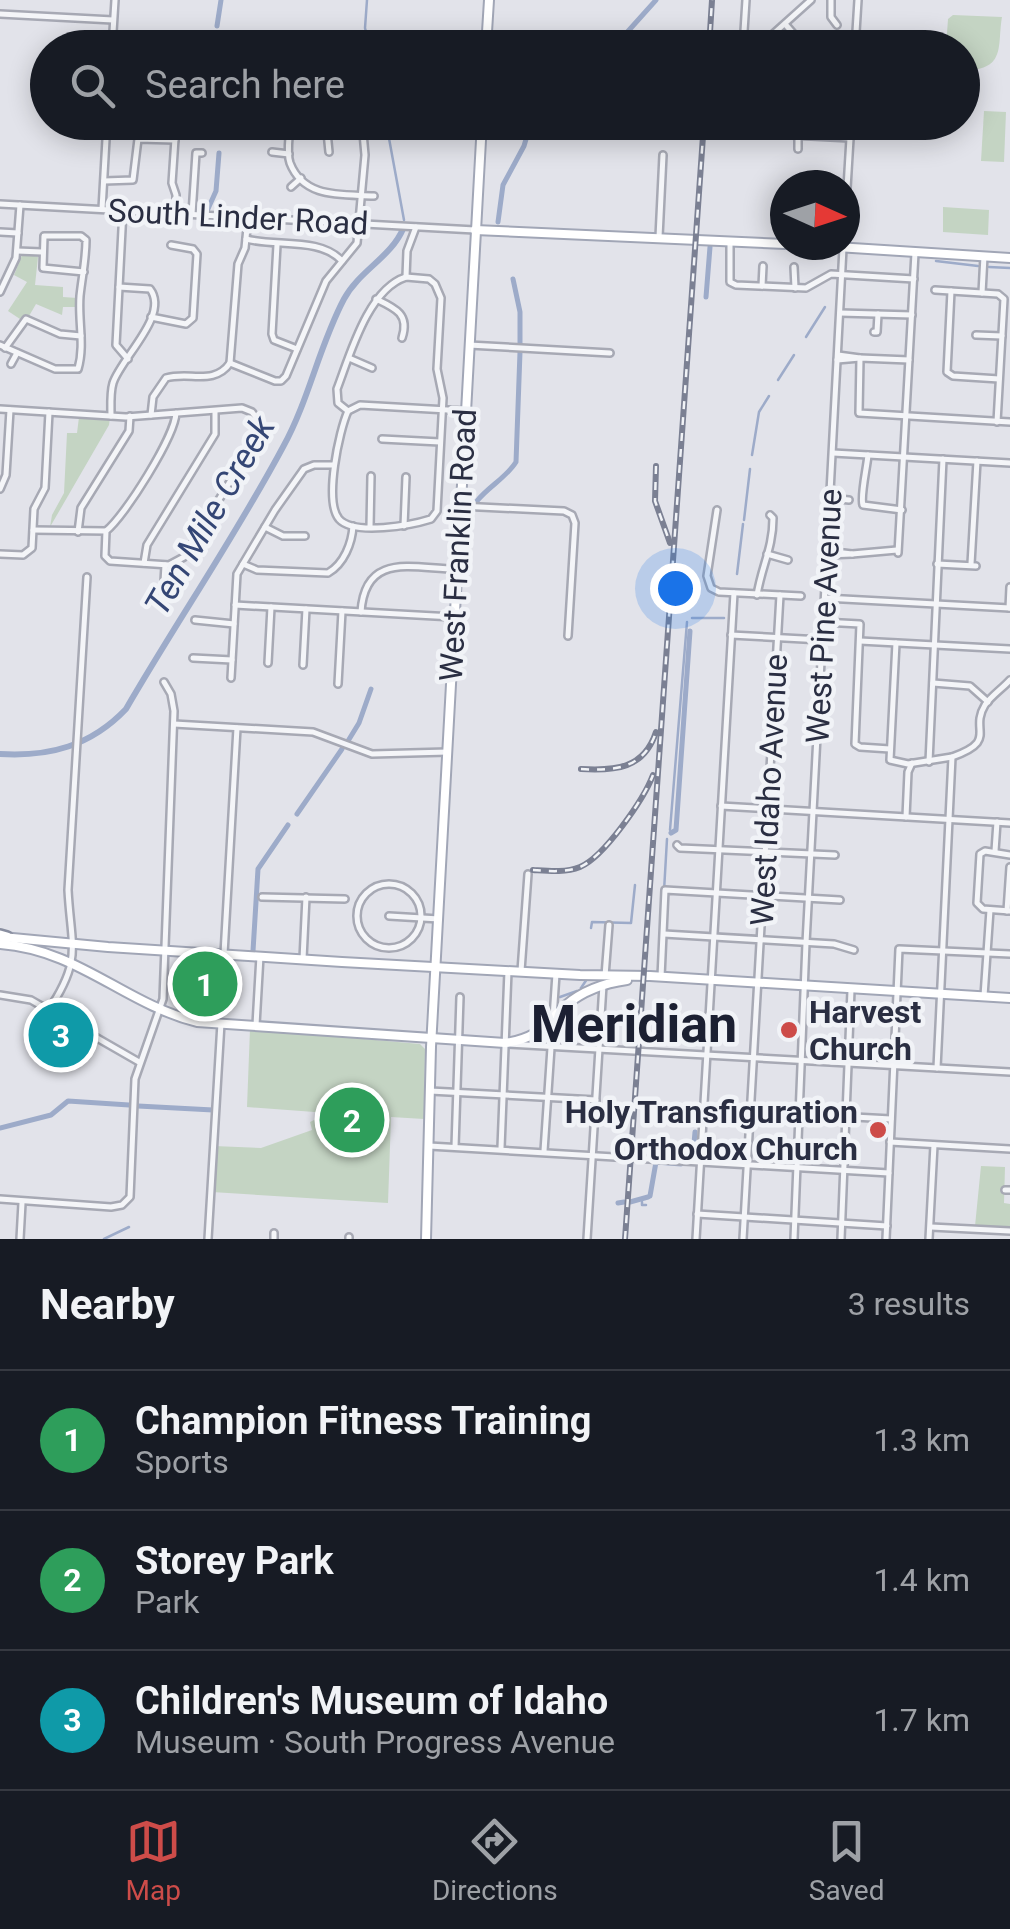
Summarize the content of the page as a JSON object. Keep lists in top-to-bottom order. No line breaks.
{"streets":{"main road":["West Franklin Road"],"street":["South Linder Road","West Pine Avenue","West Idaho Avenue"]},"crossings":[["South Linder Road","West Franklin Road"]],"districts":["Meridian"],"water":["Ten Mile Creek"],"places":["Harvest Church","Holy Transfiguration Orthodox Church"],"north":"right","page":{"search":"Search here","pins":["1","3","2"],"heading":["Nearby","3 results"],"list":[{"mark":"1","name":"Champion Fitness Training","note":"Sports","value":"1.3 km"},{"mark":"2","name":"Storey Park","note":"Park","value":"1.4 km"},{"mark":"3","name":"Children's Museum of Idaho","note":"Museum · South Progress Avenue","value":"1.7 km"}],"nav":["Map","Directions","Saved"]}}
